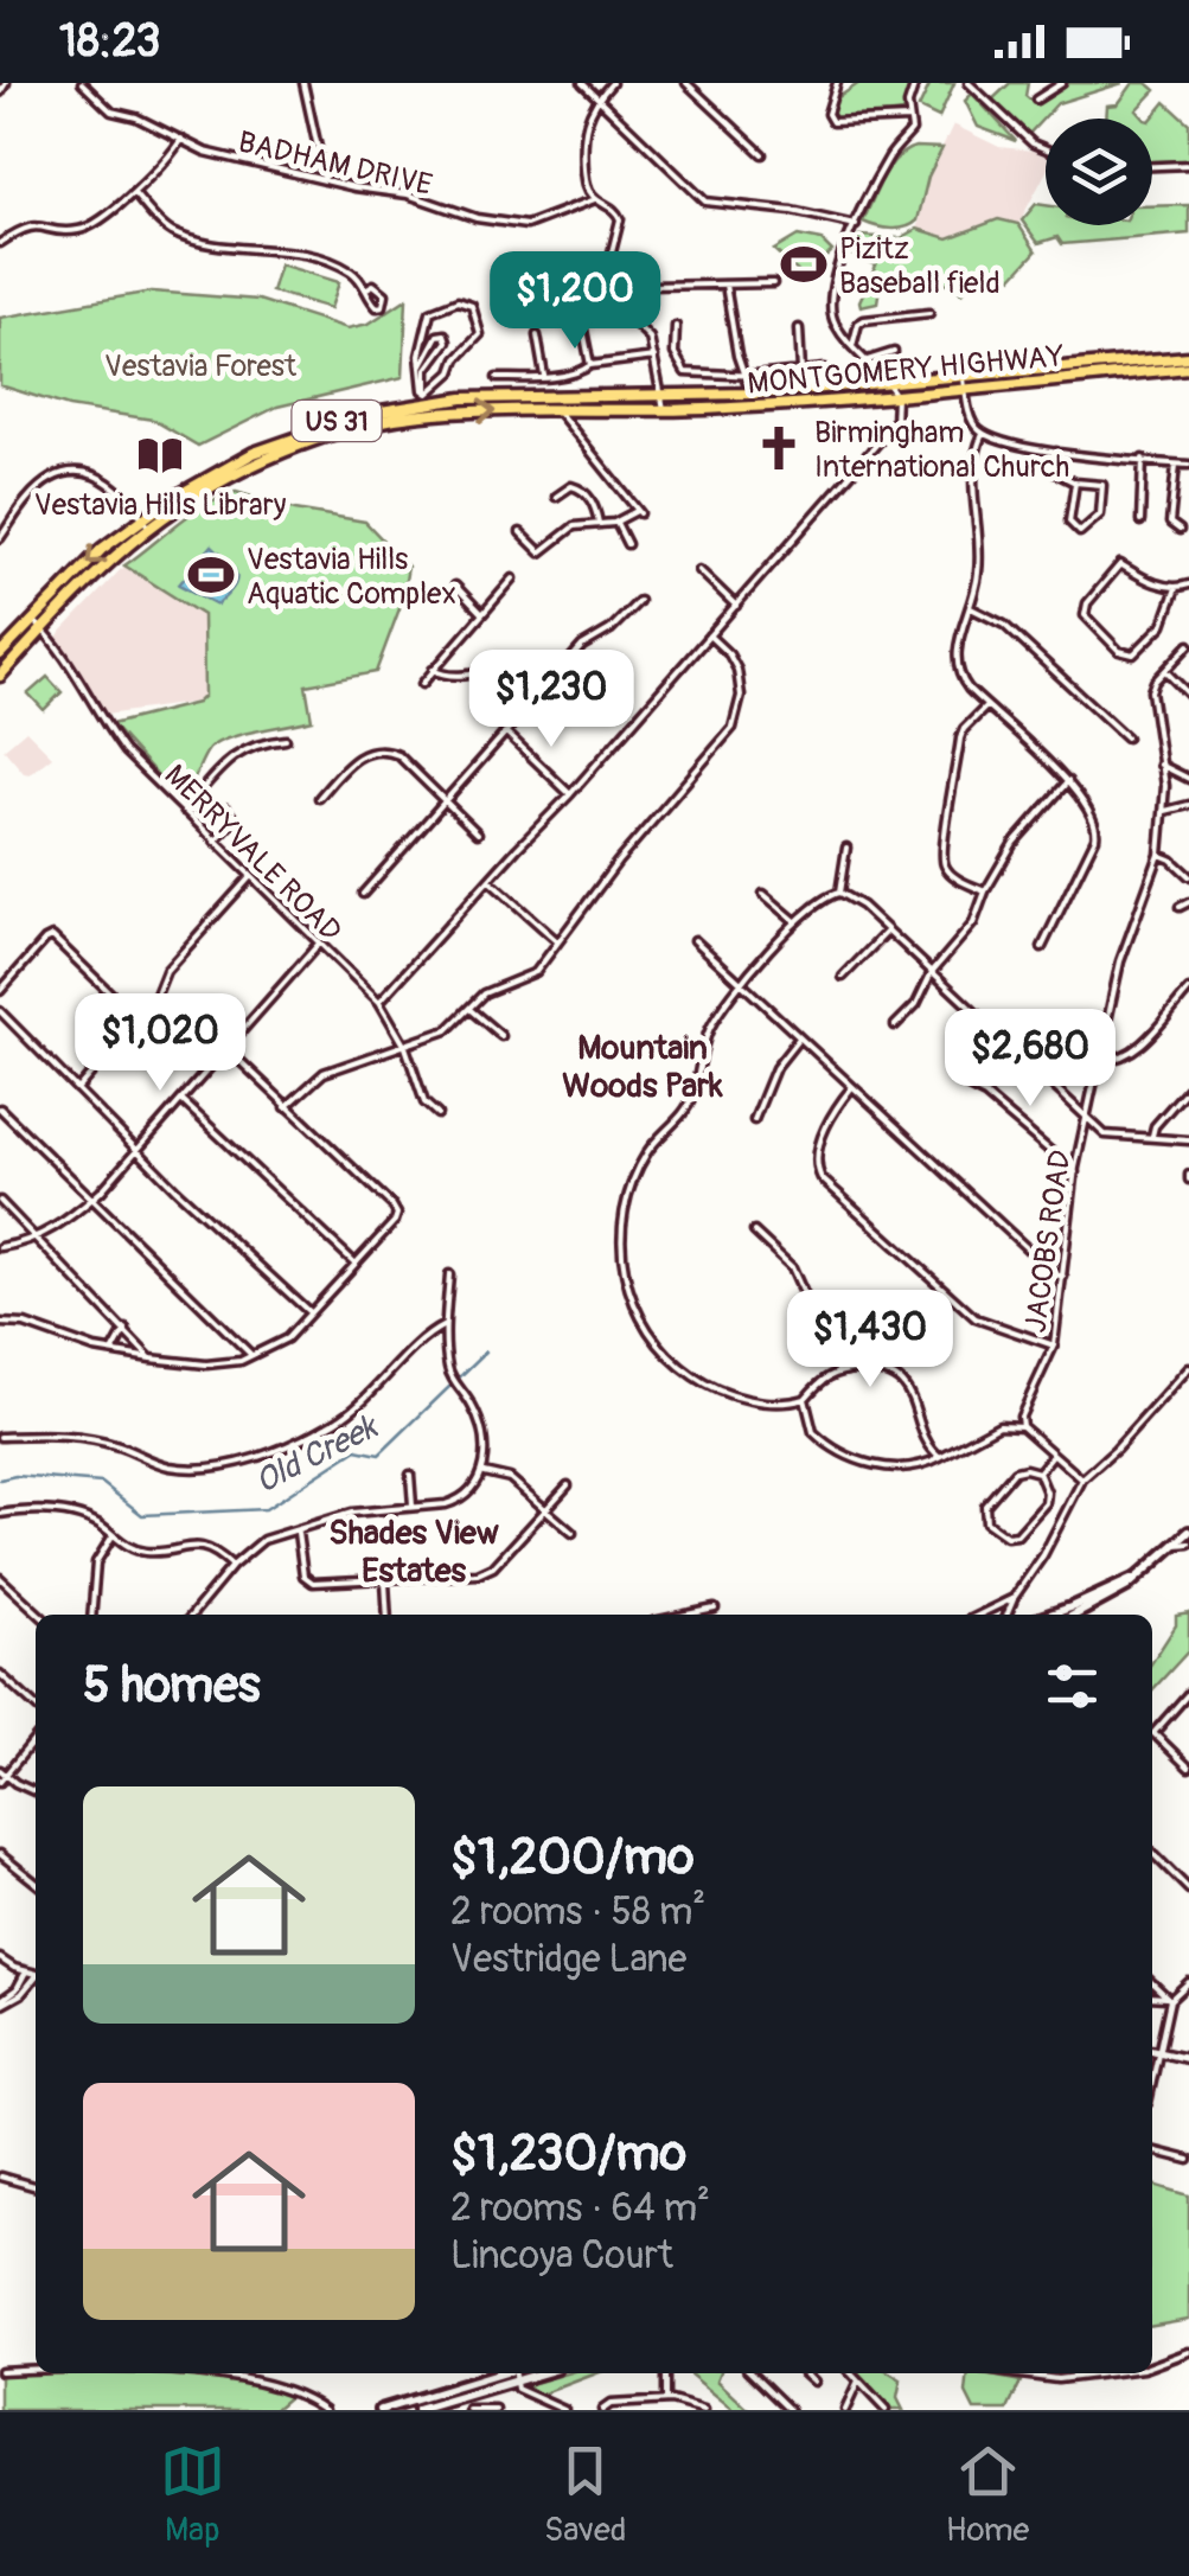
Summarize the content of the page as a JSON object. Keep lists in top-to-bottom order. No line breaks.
{"streets":{"main road":["MONTGOMERY HIGHWAY","US 31"],"street":["BADHAM DRIVE","MERRYVALE ROAD","JACOBS ROAD"]},"crossings":[["MONTGOMERY HIGHWAY","MERRYVALE ROAD"]],"districts":["Mountain Woods Park","Shades View Estates"],"water":["Old Creek"],"parks":["Vestavia Forest"],"places":{"sports":["Pizitz Baseball field","Vestavia Hills Aquatic Complex"],"church":["Birmingham International Church"],"library":["Vestavia Hills Library"]},"page":{"status":"18:23","price":["$1,200","$1,230","$1,020","$2,680","$1,430"],"heading":"5 homes","list":[{"name":"$1,200/mo","note":"2 rooms · 58 m² · Vestridge Lane"},{"name":"$1,230/mo","note":"2 rooms · 64 m² · Lincoya Court"}],"tabs":["Map","Saved","Home"]}}
